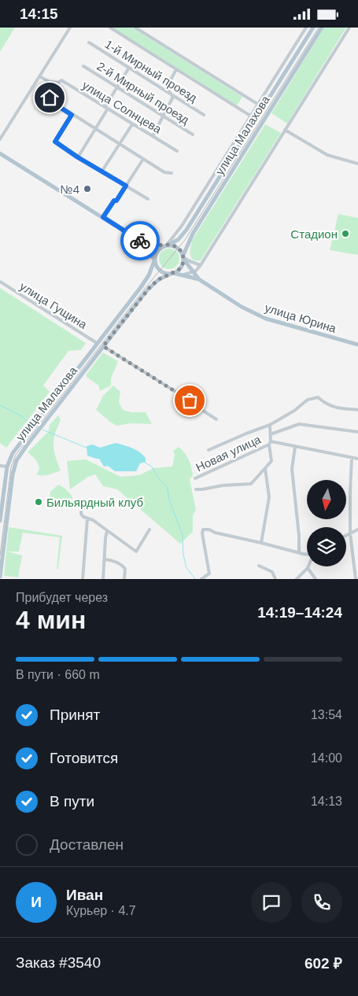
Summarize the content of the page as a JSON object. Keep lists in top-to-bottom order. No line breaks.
{"streets":{"main road":["улица Малахова","улица Юрина"],"street":["1-й Мирный проезд","2-й Мирный проезд","улица Солнцева","улица Гущина","Новая улица"]},"crossings":[["улица Малахова","улица Гущина"],["улица Малахова","улица Юрина"]],"places":["№4","Стадион","Бильярдный клуб"],"north":"bottom","page":{"status":"14:15","heading":["4 мин","Прибудет через","14:19–14:24"],"panel":["Иван","Курьер · 4.7","Заказ #3540","602 ₽"],"bar":"В пути · 660 m","list":[["Принят","13:54"],["Готовится","14:00"],["В пути","14:13"],"Доставлен"],"round":"И"}}
